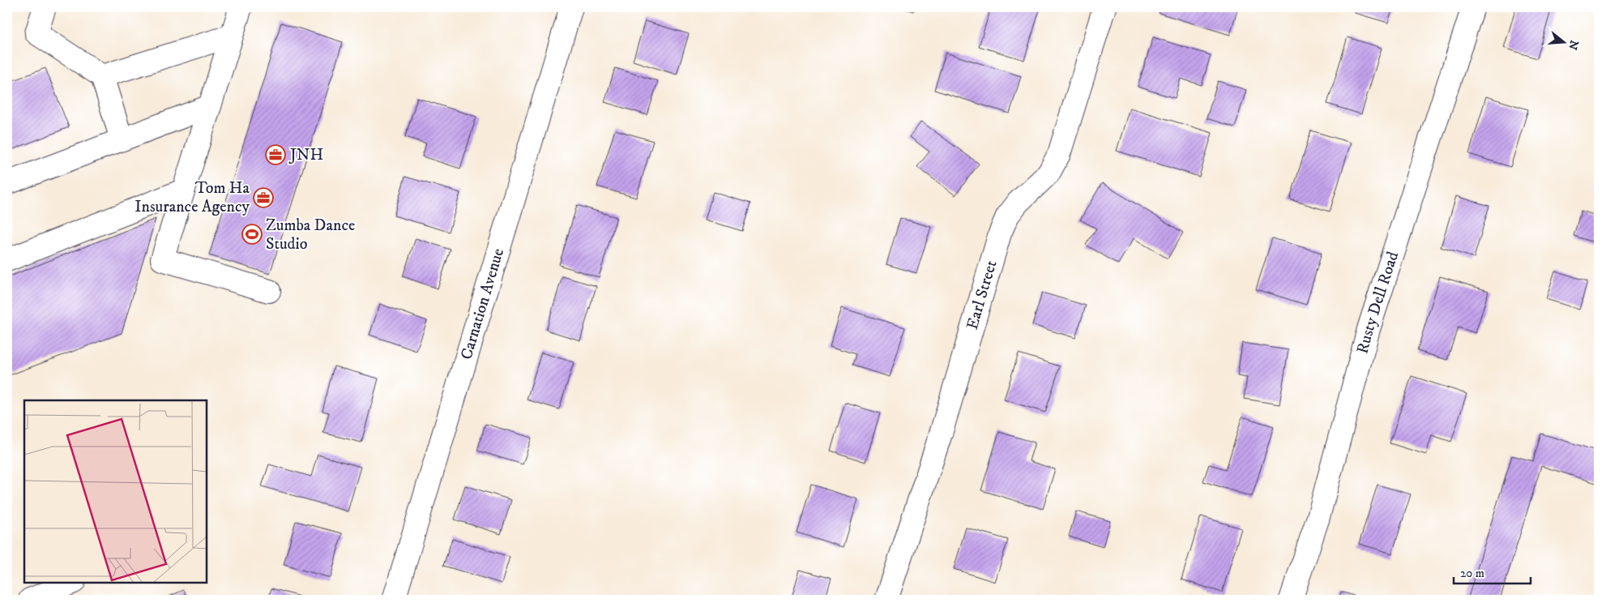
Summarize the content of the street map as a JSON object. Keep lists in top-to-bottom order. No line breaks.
{"streets":{"street":["Earl Street","Rusty Dell Road","Carnation Avenue"]},"places":{"office":["JNH","Tom Ha Insurance Agency"],"sports":["Zumba Dance Studio"]},"scale_bar":"20 m","north":"right"}
